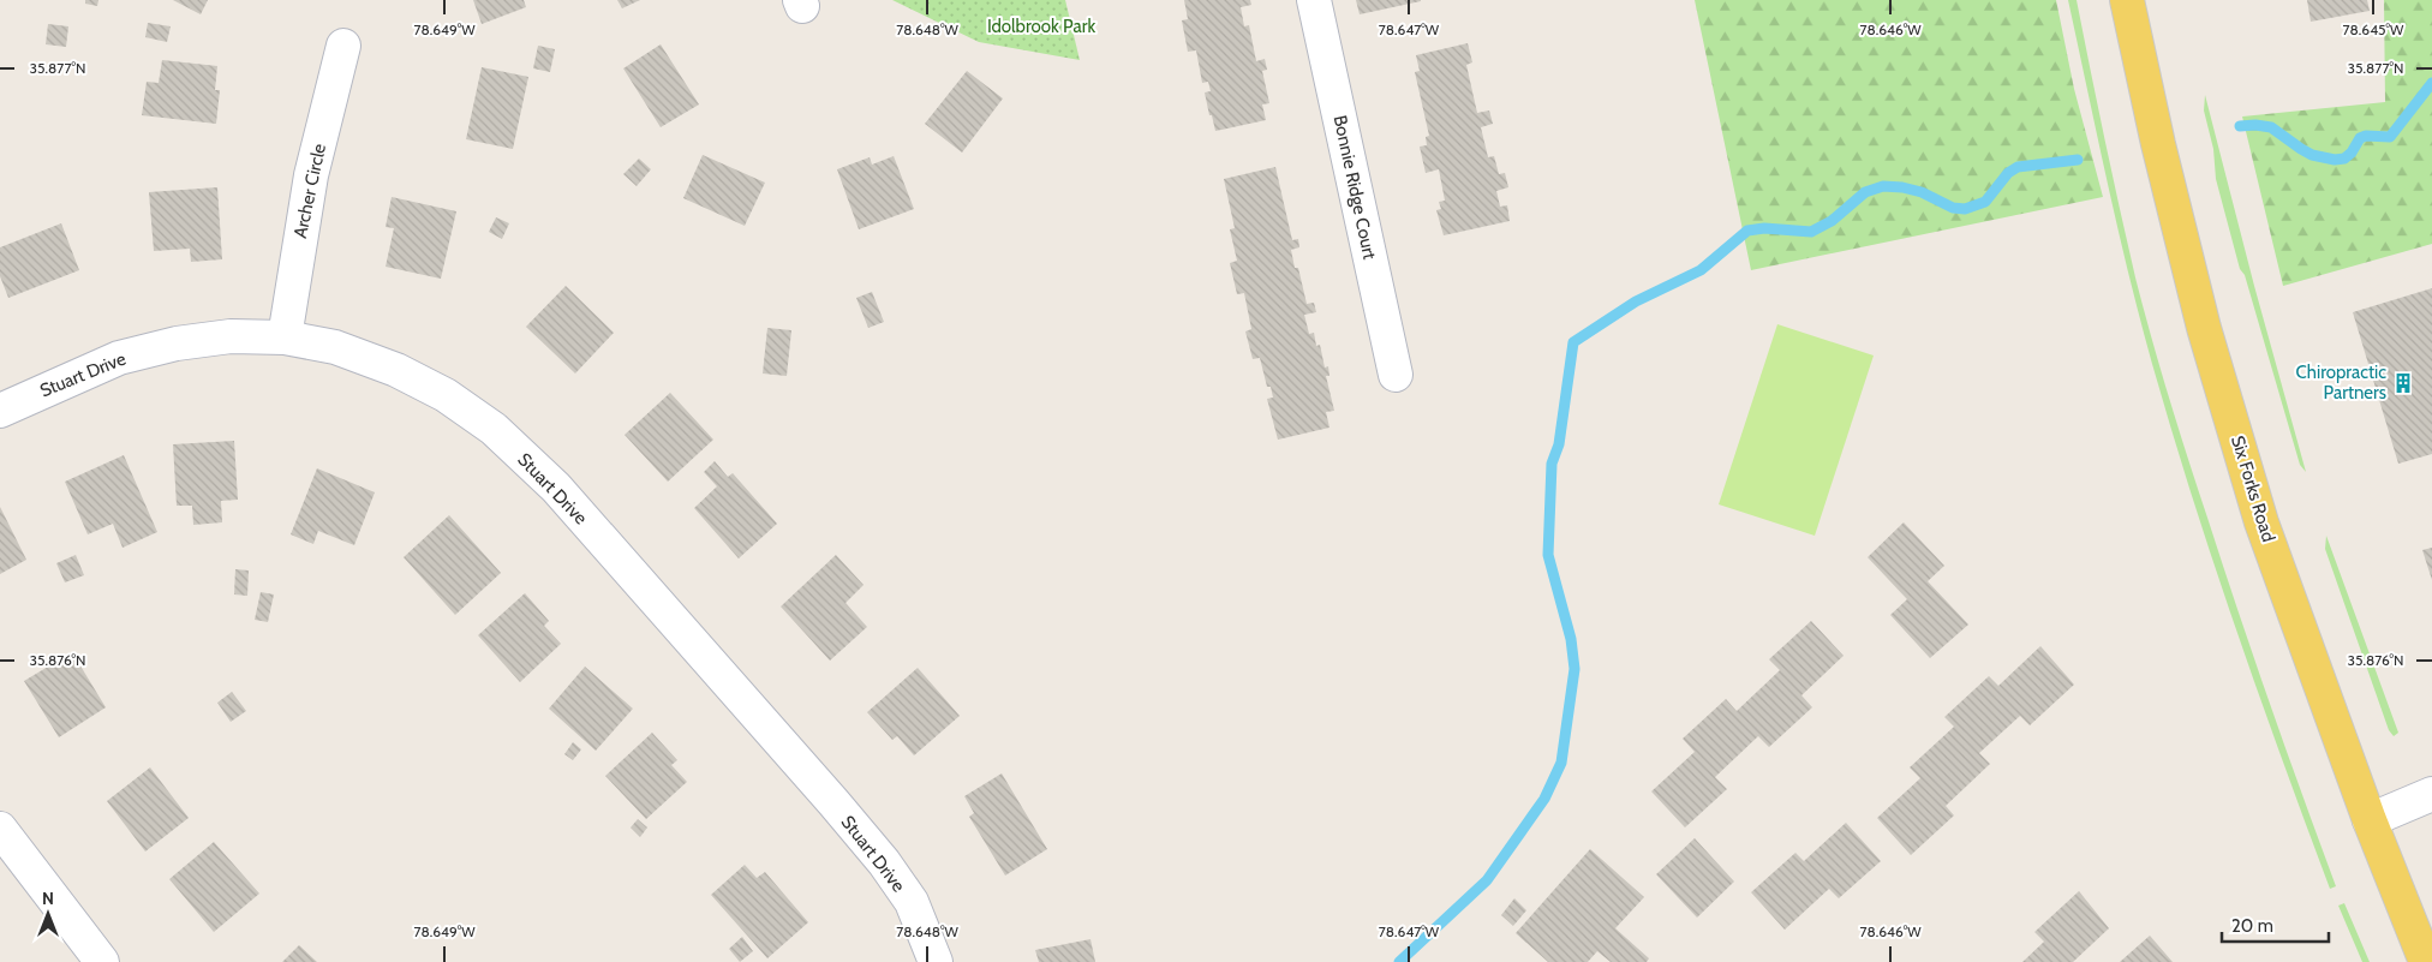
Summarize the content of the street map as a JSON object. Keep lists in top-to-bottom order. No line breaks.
{"streets":{"main road":["Six Forks Road"],"street":["Bonnie Ridge Court","Archer Circle","Stuart Drive"]},"crossings":[["Archer Circle","Stuart Drive"]],"parks":["Idolbrook Park"],"places":{"building":["Chiropractic Partners"]},"scale_bar":"20 m","north":"top","coordinates":["78.649°W","78.648°W","78.647°W","78.646°W","78.645°W","35.877°N","35.876°N"]}
